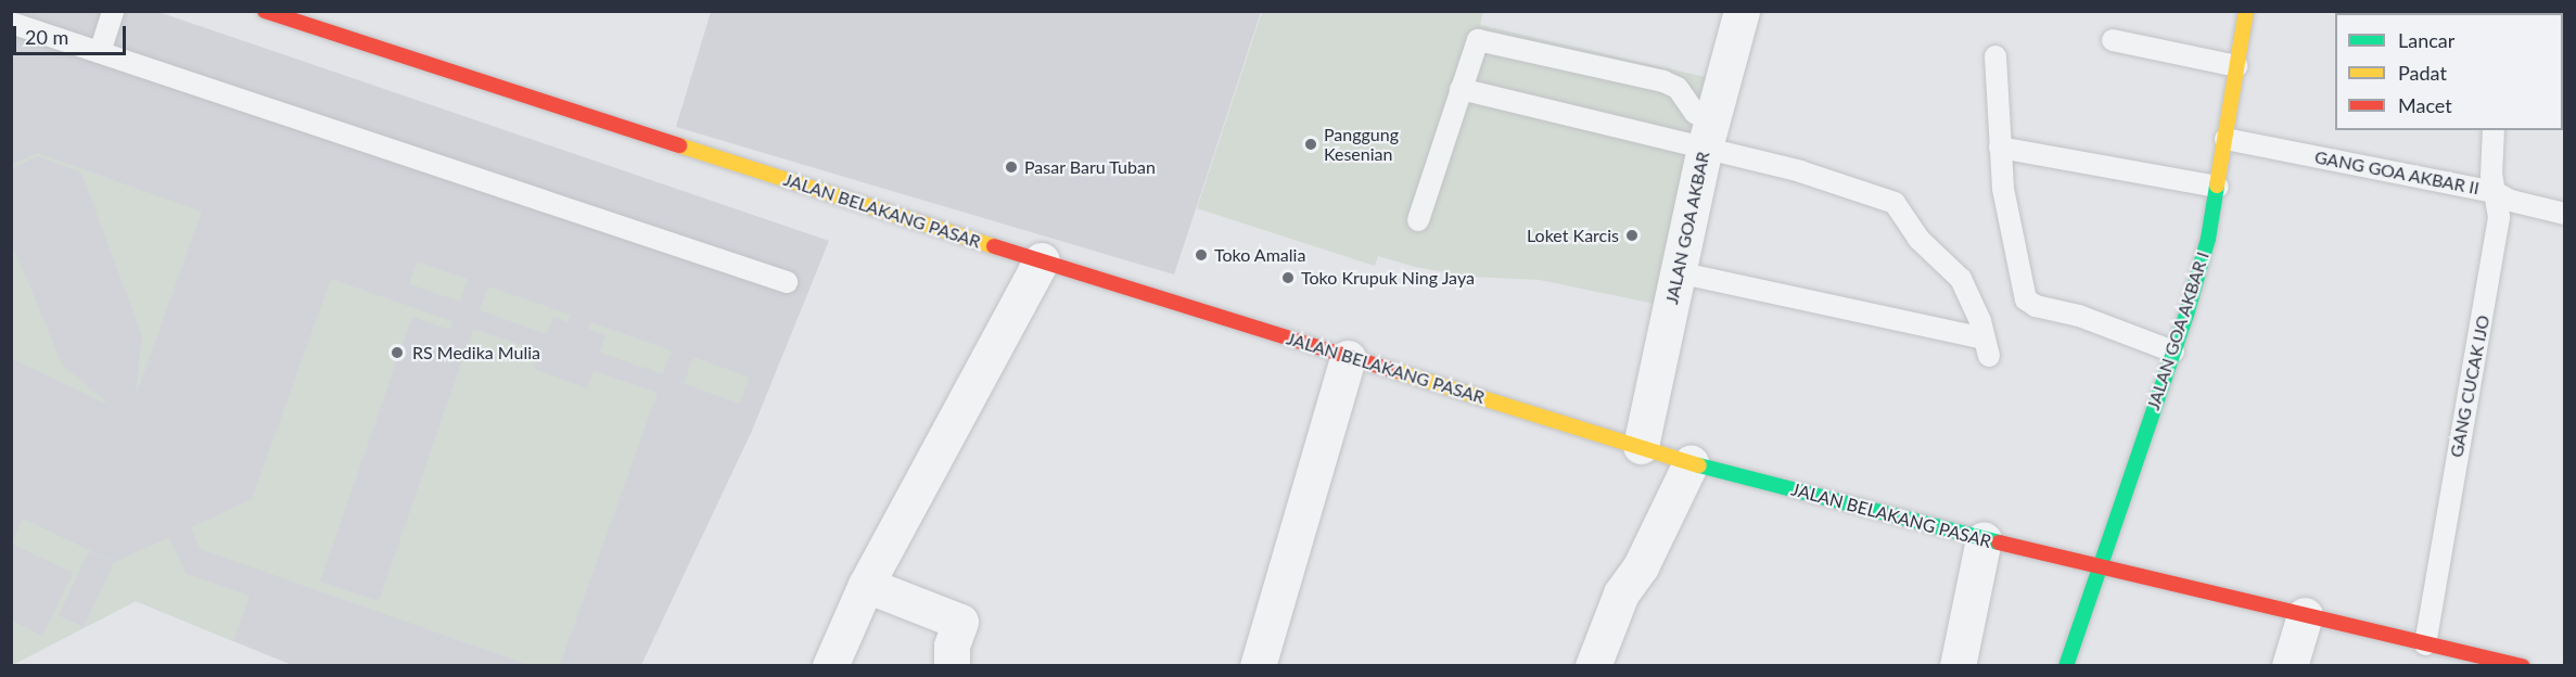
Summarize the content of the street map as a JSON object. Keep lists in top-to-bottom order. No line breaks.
{"streets":{"street":["JALAN BELAKANG PASAR","JALAN GOA AKBAR","JALAN GOA AKBAR I"],"lane":["GANG GOA AKBAR II","GANG CUCAK IJO"]},"crossings":[["GANG GOA AKBAR II","JALAN GOA AKBAR I"],["GANG GOA AKBAR II","GANG CUCAK IJO"],["JALAN BELAKANG PASAR","JALAN GOA AKBAR"],["JALAN BELAKANG PASAR","JALAN GOA AKBAR I"],["JALAN BELAKANG PASAR","GANG CUCAK IJO"]],"places":["Panggung Kesenian","Pasar Baru Tuban","Loket Karcis","Toko Amalia","Toko Krupuk Ning Jaya","RS Medika Mulia"],"legend":["Lancar","Padat","Macet"],"scale_bar":"20 m"}
